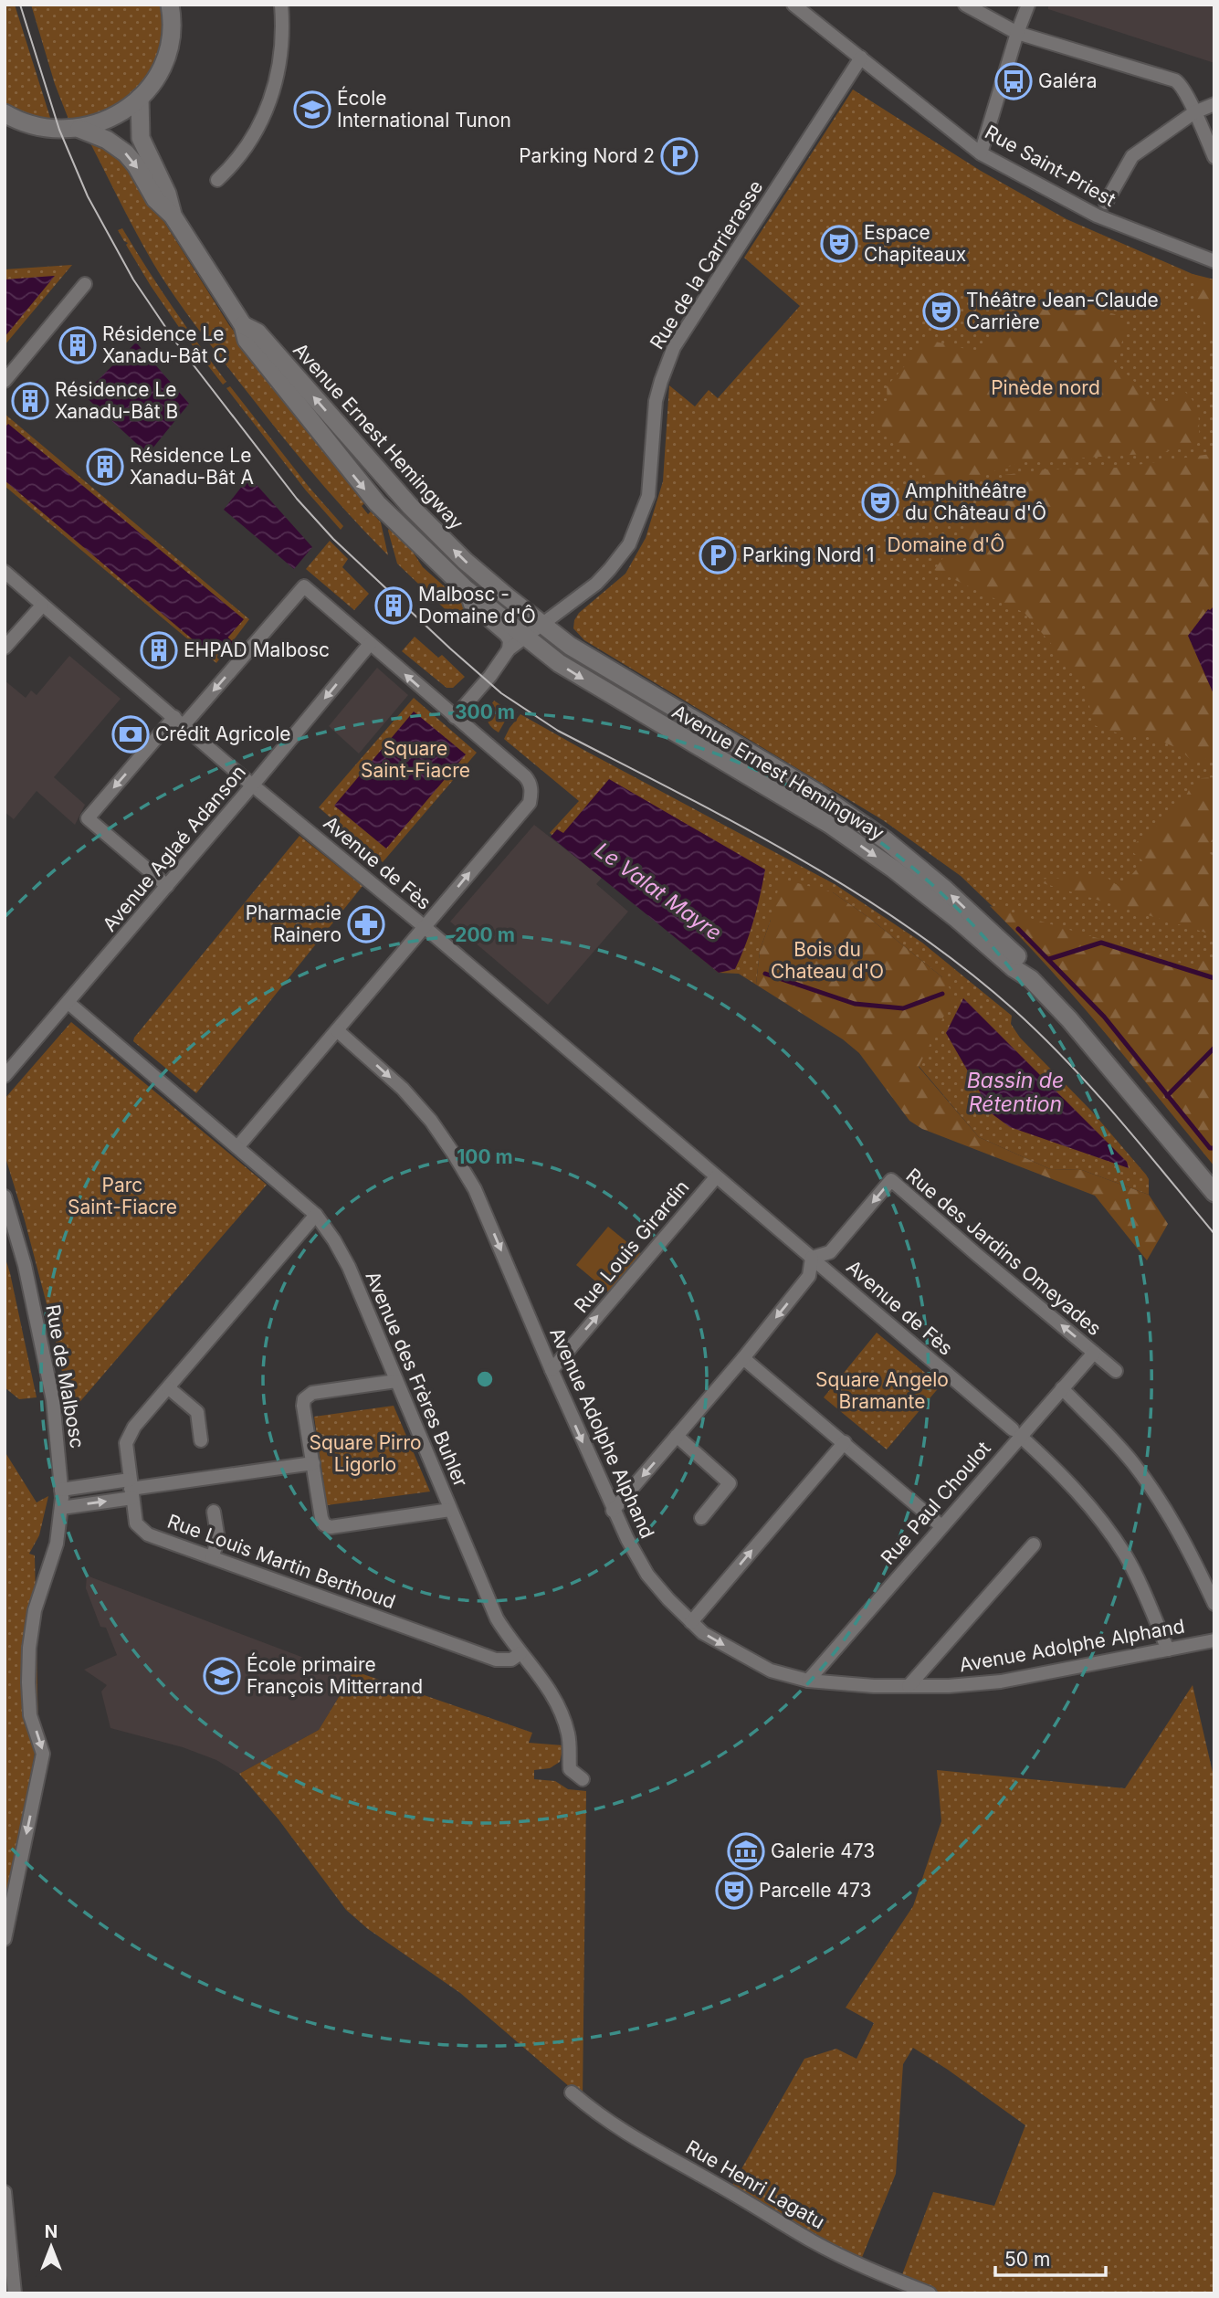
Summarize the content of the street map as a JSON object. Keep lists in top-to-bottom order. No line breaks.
{"streets":{"main road":["Avenue Ernest Hemingway"],"street":["Rue Saint-Priest","Rue de la Carrierasse","Avenue Aglaé Adanson","Avenue de Fès","Rue Louis Girardin","Rue des Jardins Omeyades","Rue de Malbosc","Avenue des Frères Buhler","Avenue Adolphe Alphand","Rue Paul Choulot","Rue Louis Martin Berthoud","Rue Henri Lagatu"]},"crossings":[["Rue Saint-Priest","Rue de la Carrierasse"],["Rue de la Carrierasse","Avenue Ernest Hemingway"],["Avenue Aglaé Adanson","Avenue de Fès"],["Avenue Aglaé Adanson","Avenue des Frères Buhler"],["Avenue de Fès","Rue Louis Girardin"],["Avenue de Fès","Rue des Jardins Omeyades"],["Avenue de Fès","Avenue Adolphe Alphand"],["Avenue de Fès","Rue Paul Choulot"],["Rue Louis Girardin","Avenue Adolphe Alphand"],["Rue des Jardins Omeyades","Rue Paul Choulot"],["Avenue des Frères Buhler","Rue Louis Martin Berthoud"],["Avenue Adolphe Alphand","Rue Paul Choulot"]],"one_way":["Rue Louis Girardin","Rue de Malbosc","Avenue Adolphe Alphand"],"water":["Le Valat Mayre","Bassin de Rétention"],"parks":["Pinède nord","Domaine d'Ô","Square Saint-Fiacre","Bois du Chateau d'O","Parc Saint-Fiacre","Square Angelo Bramante","Square Pirro Ligorlo"],"places":{"bus stop":["Galéra"],"school or university":["École International Tunon","École primaire François Mitterrand"],"parking":["Parking Nord 2","Parking Nord 1"],"theatre":["Espace Chapiteaux","Théâtre Jean-Claude Carrière","Amphithéâtre du Château d'Ô","Parcelle 473"],"building":["Résidence Le Xanadu-Bât C","Résidence Le Xanadu-Bât B","Résidence Le Xanadu-Bât A","Malbosc - Domaine d'Ô","EHPAD Malbosc"],"bank":["Crédit Agricole"],"pharmacy":["Pharmacie Rainero"],"museum":["Galerie 473"]},"scale_bar":"50 m","north":"top","rings":["300 m","200 m","100 m"]}
